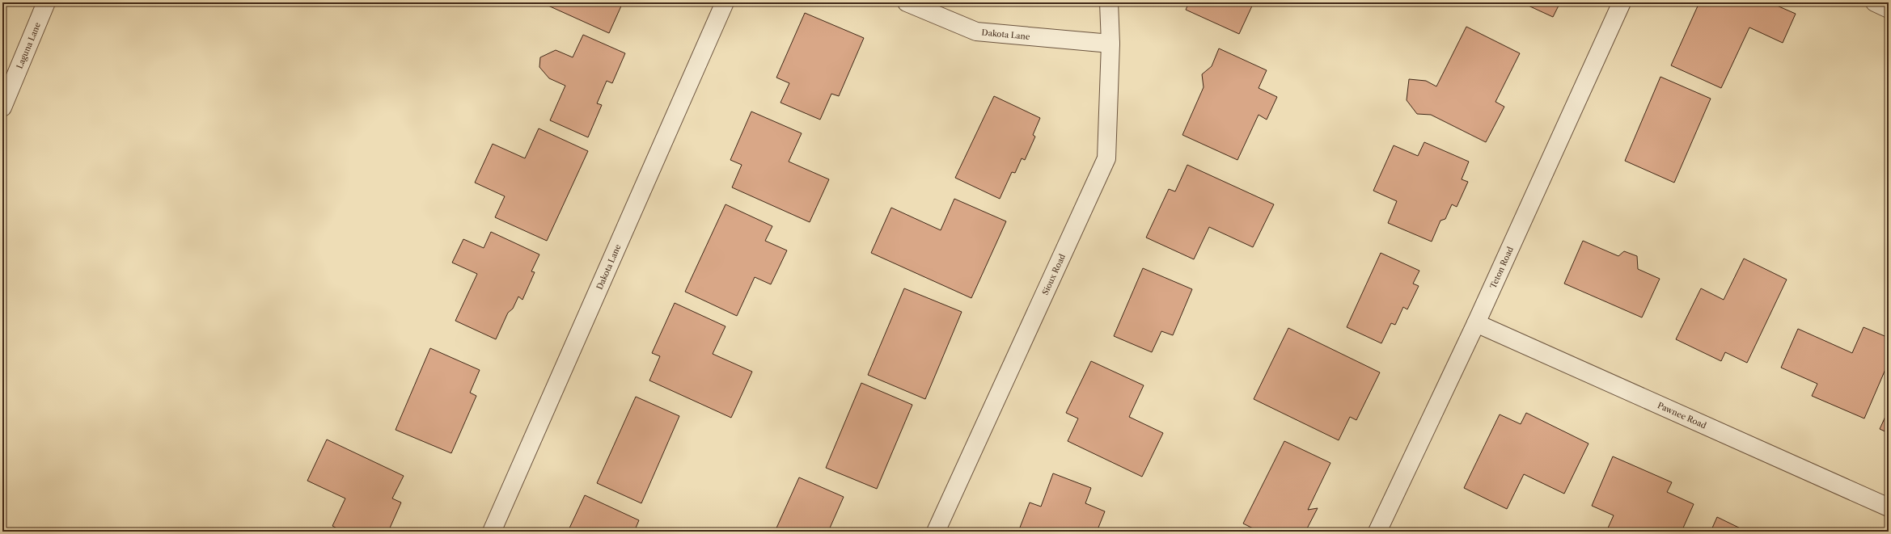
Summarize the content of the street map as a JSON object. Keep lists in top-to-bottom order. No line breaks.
{"streets":{"street":["Dakota Lane","Laguna Lane","Teton Road","Sioux Road","Pawnee Road"]},"crossings":[["Dakota Lane","Sioux Road"],["Teton Road","Pawnee Road"]]}
